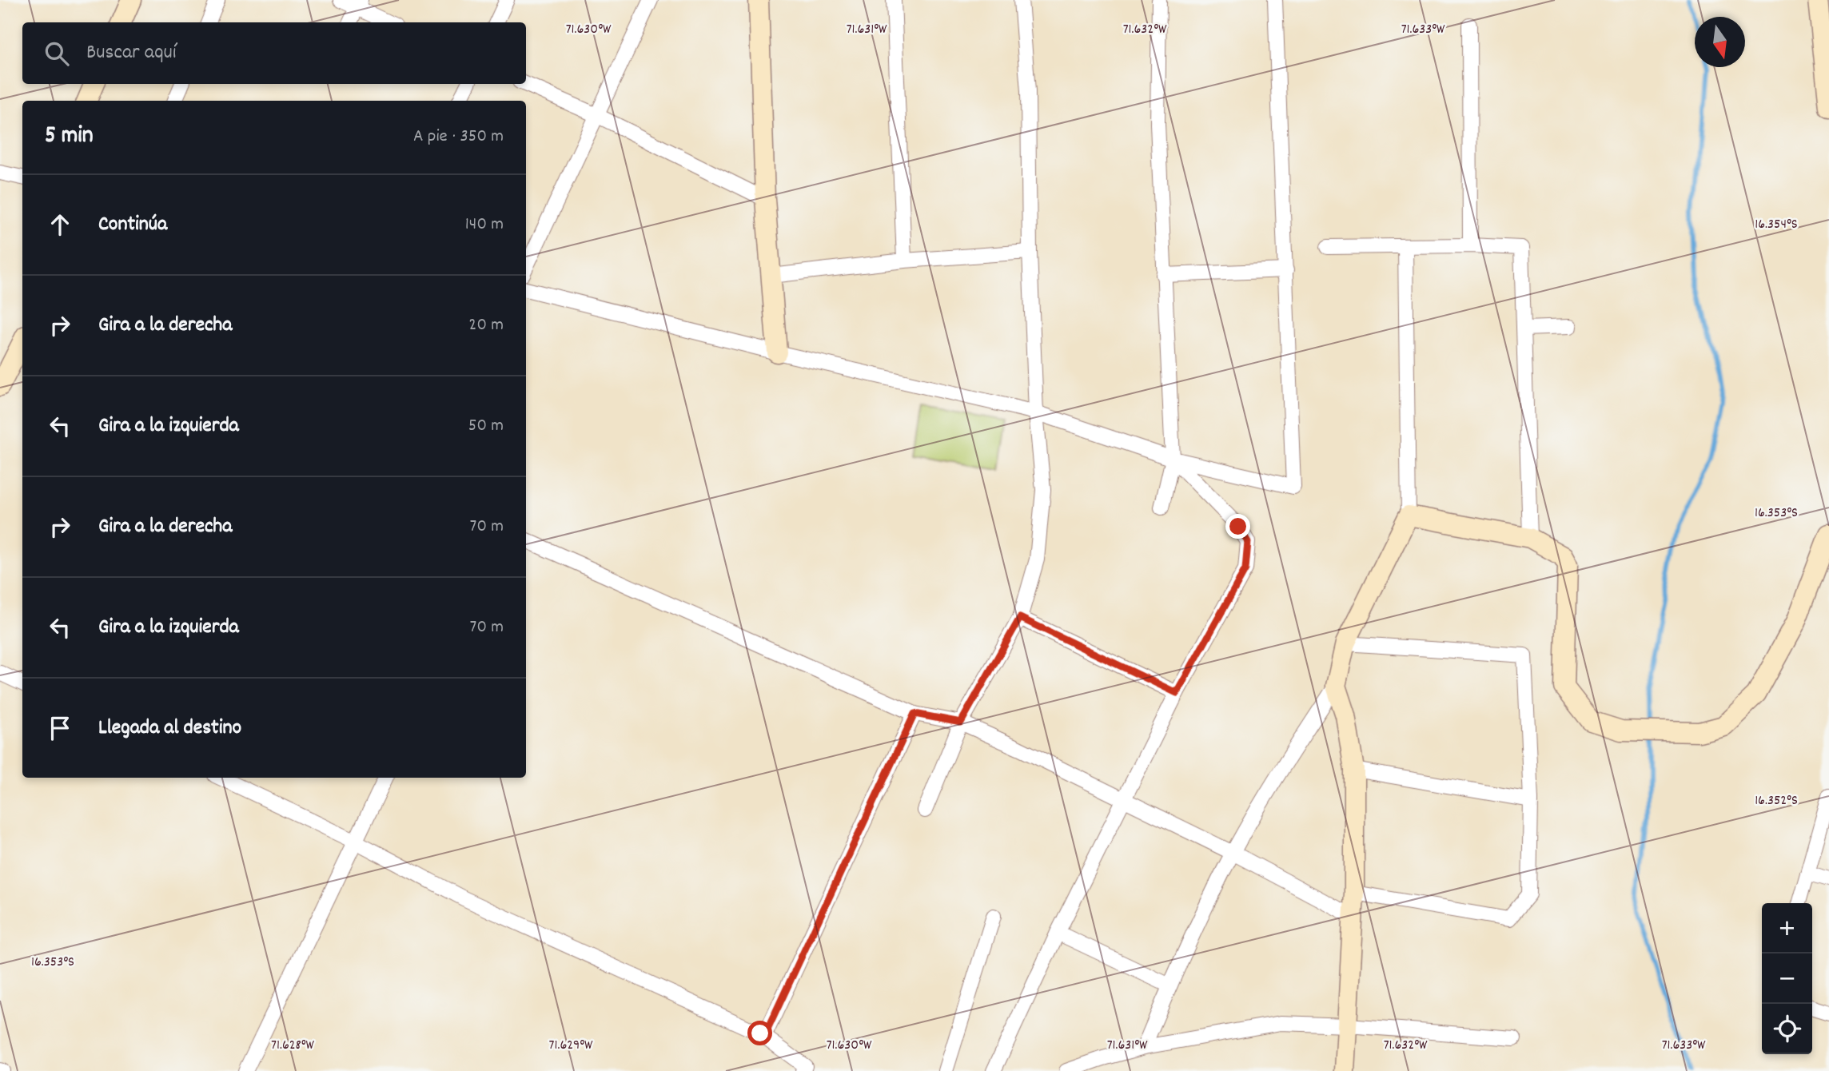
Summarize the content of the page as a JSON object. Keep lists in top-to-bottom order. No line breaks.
{"north":"bottom","page":{"search":"Buscar aquí","heading":["5 min","A pie · 350 m"],"list":[["Continúa","140 m"],["Gira a la derecha","20 m"],["Gira a la izquierda","50 m"],["Gira a la derecha","70 m"],["Gira a la izquierda","70 m"],"Llegada al destino"],"map_buttons":["+","−"]},"coordinates":["71.630°W","71.631°W","71.632°W","71.633°W","16.354°S","16.353°S","16.352°S","71.628°W","71.629°W"]}
